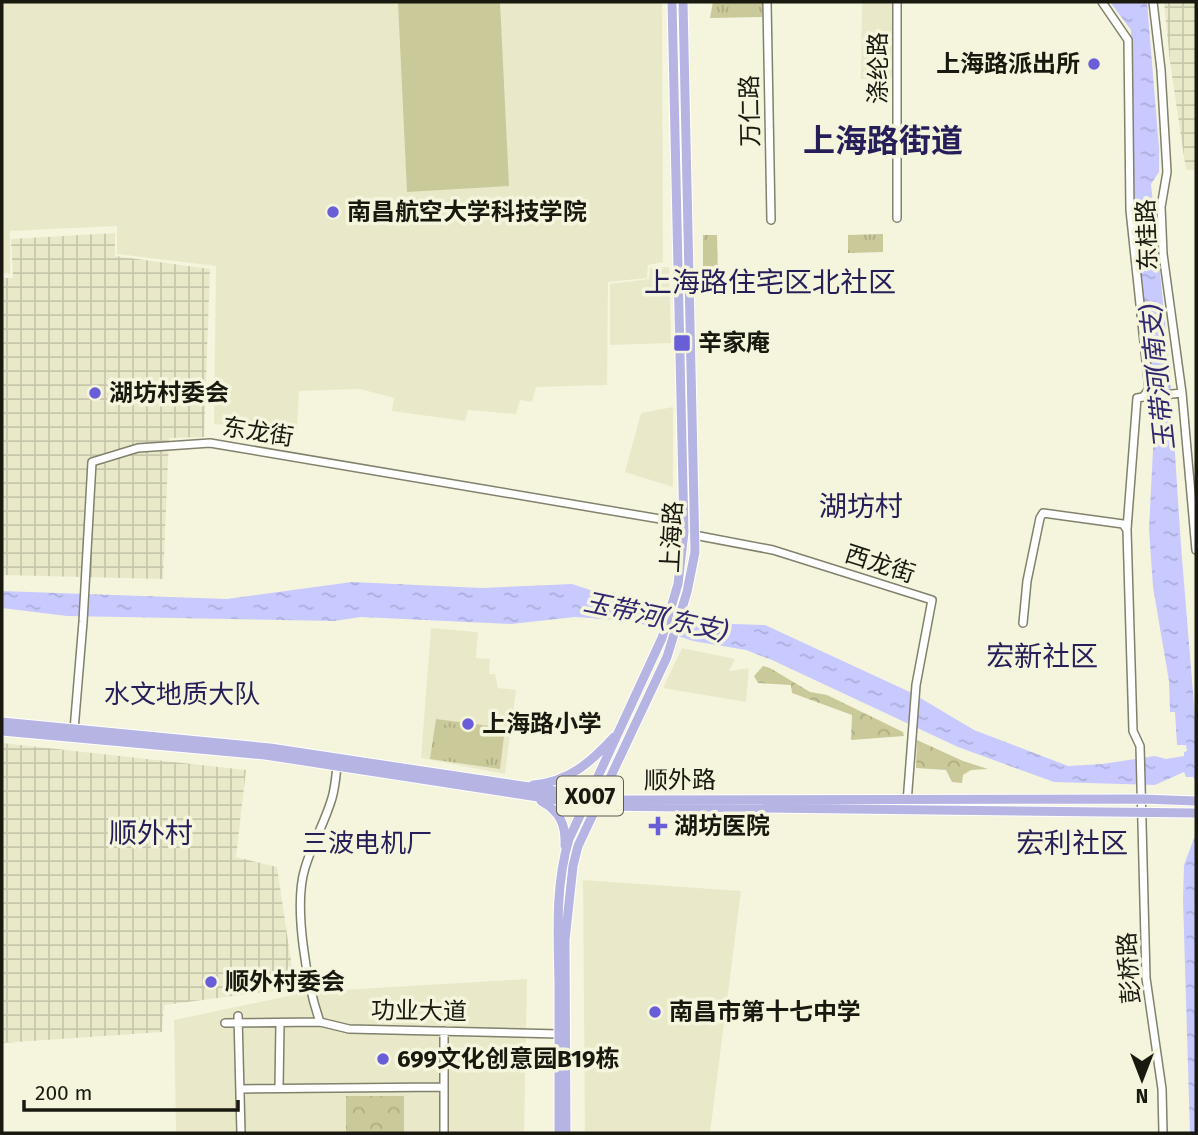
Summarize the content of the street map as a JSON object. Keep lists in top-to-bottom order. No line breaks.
{"streets":{"main road":["上海路","顺外路","X007"],"street":["涤纶路","万仁路","东桂路","东龙街","西龙街","彭桥路","功业大道"]},"crossings":[["东龙街","上海路"],["东龙街","顺外路"],["上海路","西龙街"],["上海路","顺外路"],["上海路","功业大道"],["西龙街","顺外路"],["顺外路","彭桥路"]],"districts":["上海路街道","上海路住宅区北社区","湖坊村","宏新社区","水文地质大队","顺外村","三波电机厂","宏利社区"],"water":["玉带河(南支)","玉带河(东支)"],"places":{"other":["上海路派出所","南昌航空大学科技学院","湖坊村委会","上海路小学","顺外村委会","南昌市第十七中学","699文化创意园B19栋"],"transit":["辛家庵"],"health":["湖坊医院"]},"scale_bar":"200 m","north":"bottom"}
